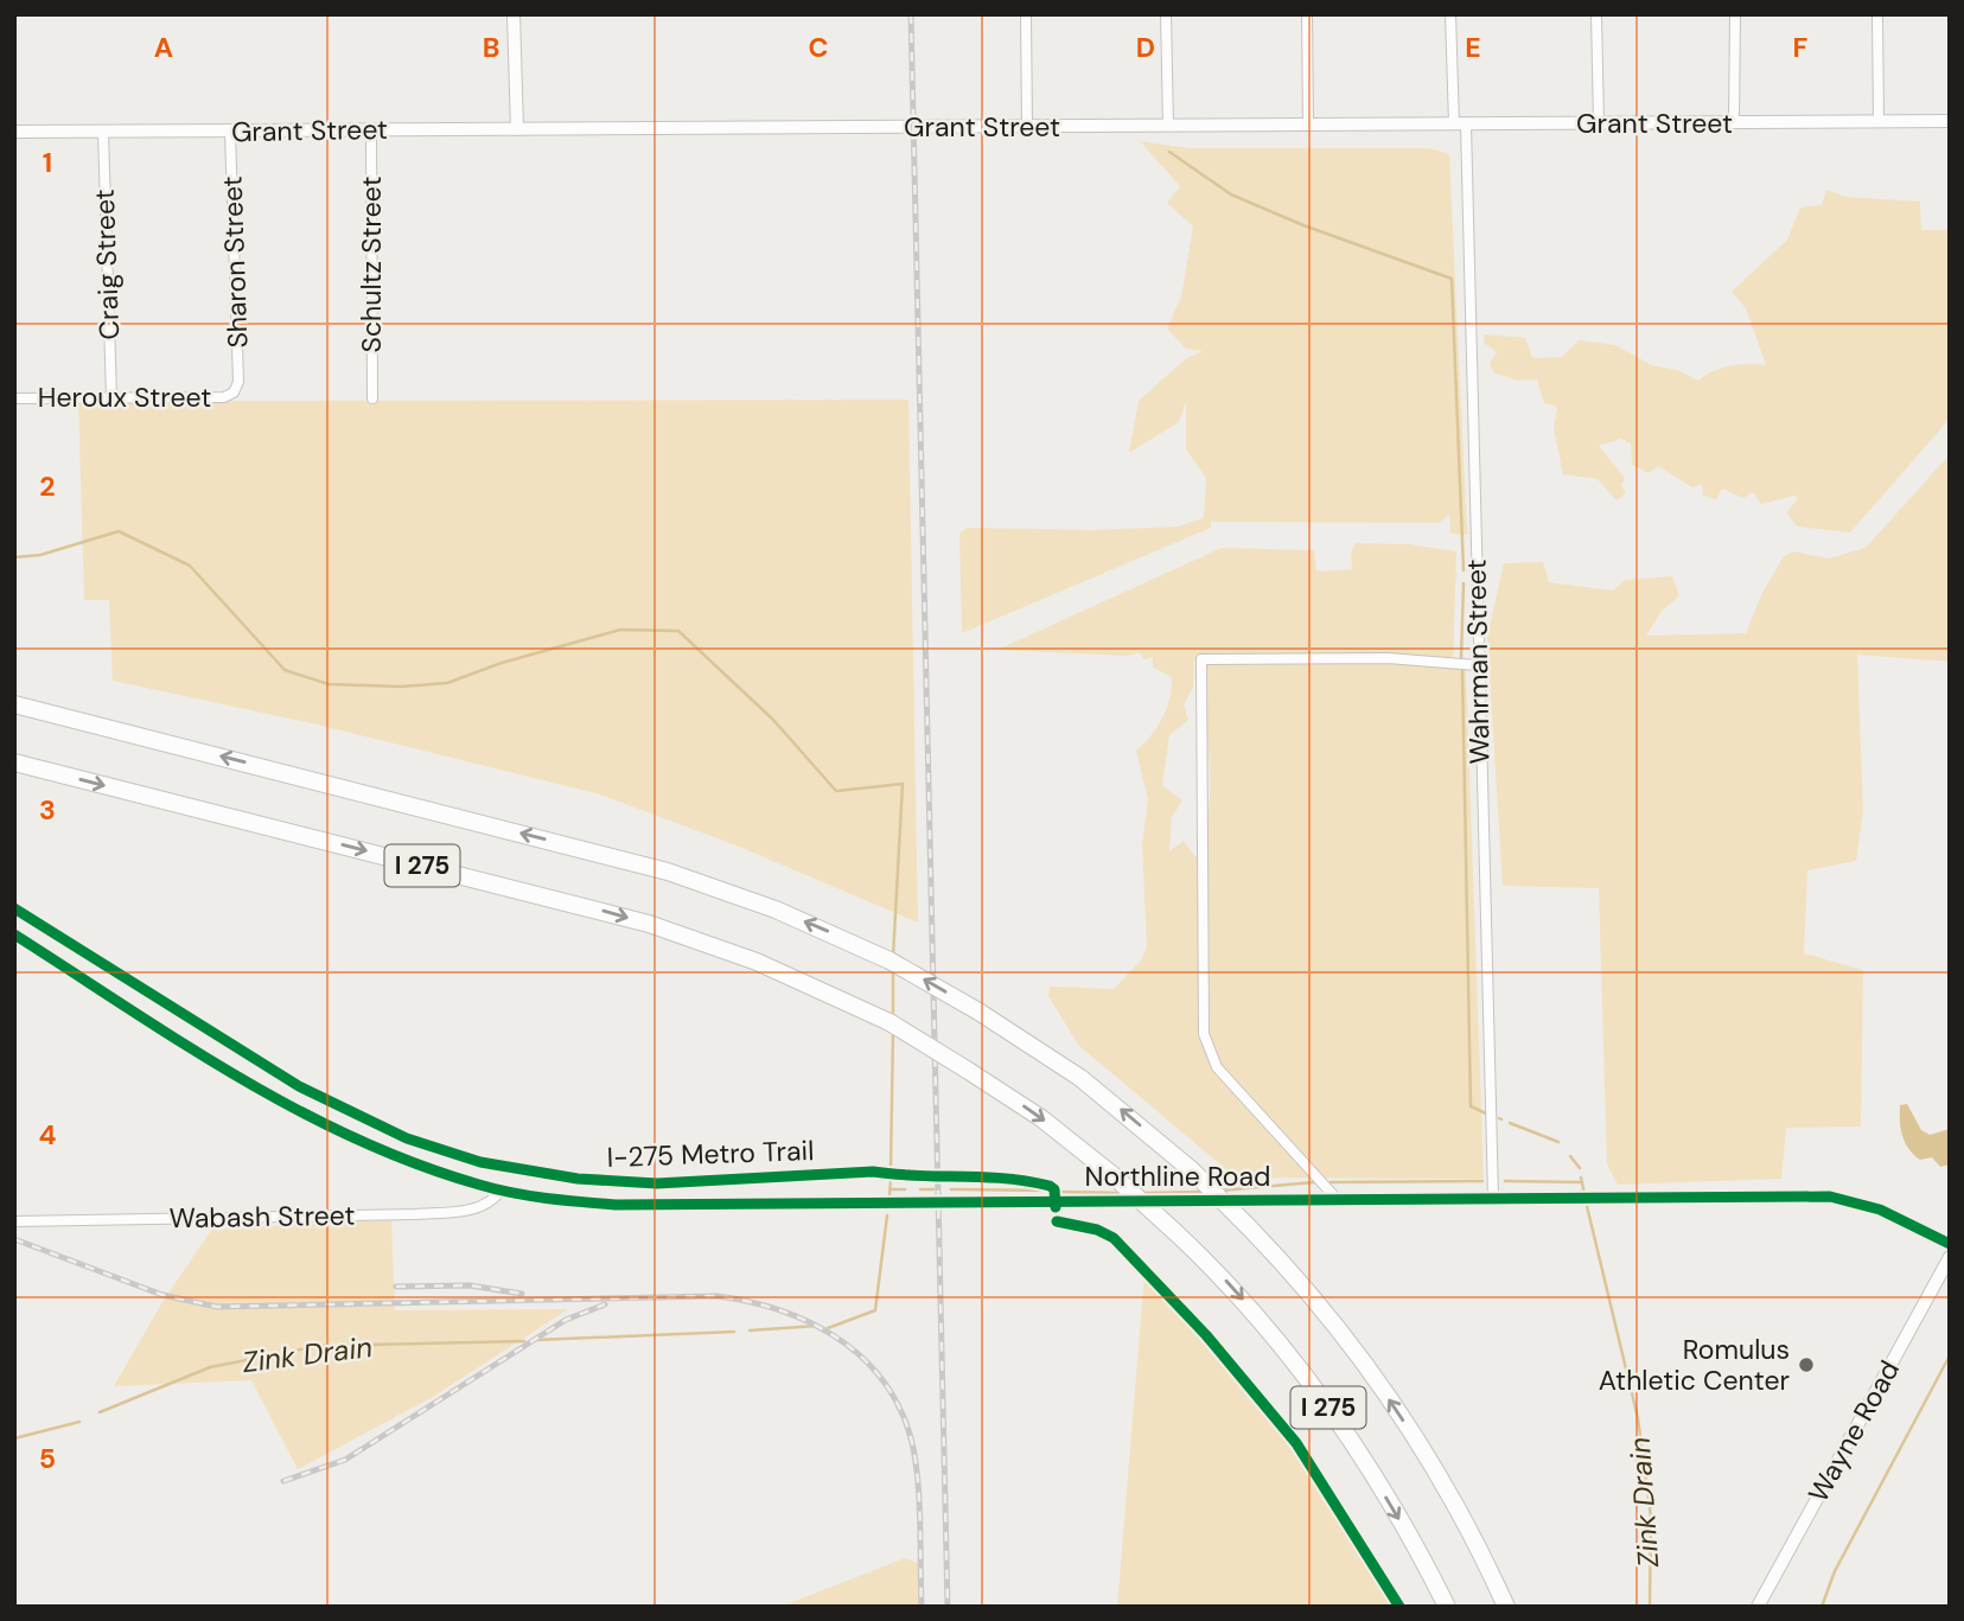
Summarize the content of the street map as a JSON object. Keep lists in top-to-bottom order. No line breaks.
{"streets":{"highway":["I 275"],"street":["Grant Street","Sharon Street","Craig Street","Schultz Street","Heroux Street","Wahrman Street","Northline Road","Wabash Street","Wayne Road"],"cycle path":["I-275 Metro Trail"]},"crossings":[["Grant Street","Sharon Street"],["Grant Street","Craig Street"],["Grant Street","Schultz Street"],["Grant Street","Wahrman Street"],["Sharon Street","Heroux Street"],["Craig Street","Heroux Street"],["Wahrman Street","Northline Road"],["Northline Road","Wabash Street"]],"water":["Zink Drain"],"places":["Romulus Athletic Center"],"grid":{"columns":["A","B","C","D","E","F"],"rows":["1","2","3","4","5"]}}
